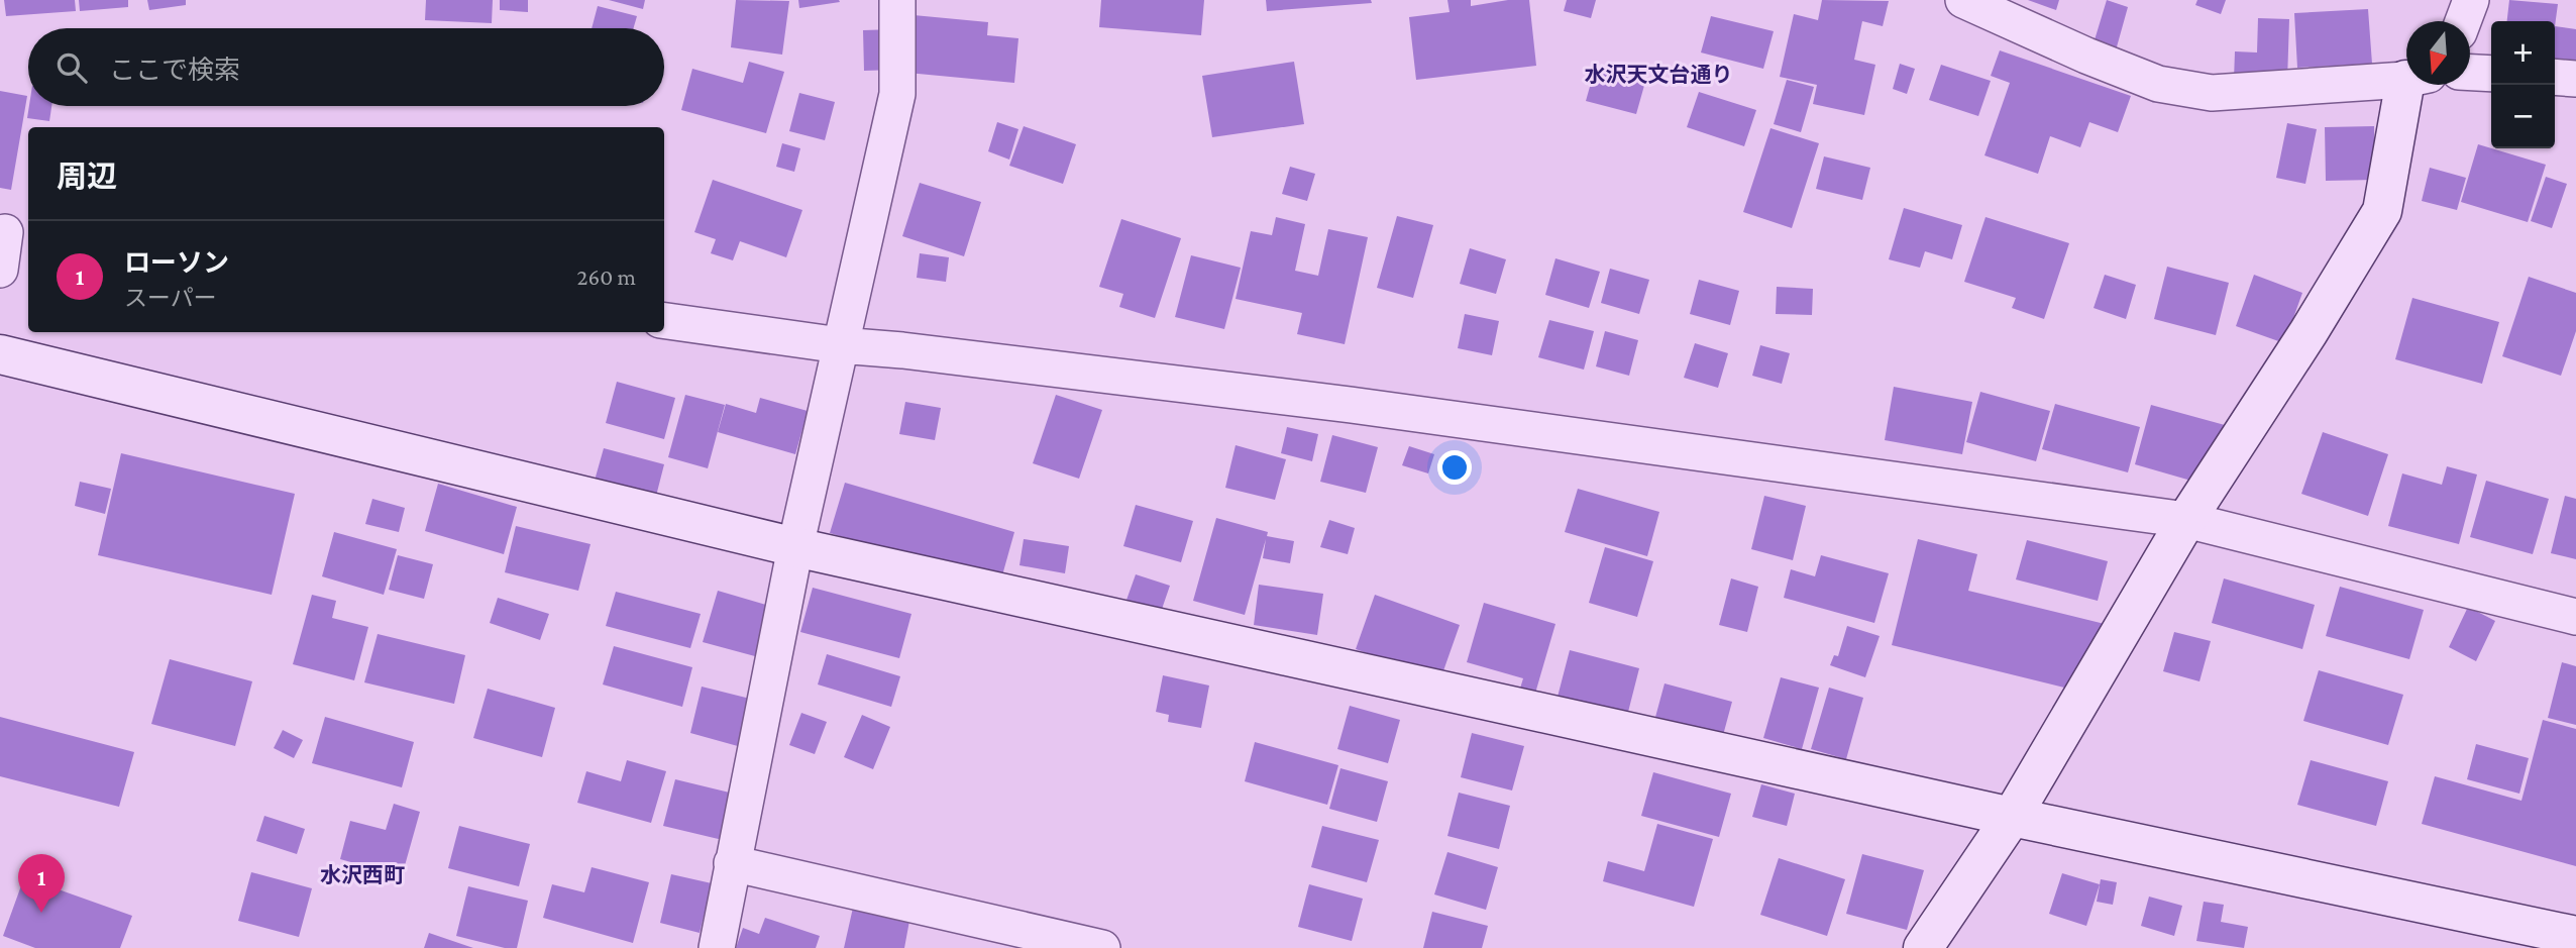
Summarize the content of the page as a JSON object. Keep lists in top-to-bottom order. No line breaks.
{"districts":["水沢天文台通り","水沢西町"],"north":"bottom","page":{"map_buttons":["+","−"],"search":"ここで検索","heading":"周辺","list":[{"mark":"1","name":"ローソン","note":"スーパー","value":"260 m"}],"pins":"1"}}
